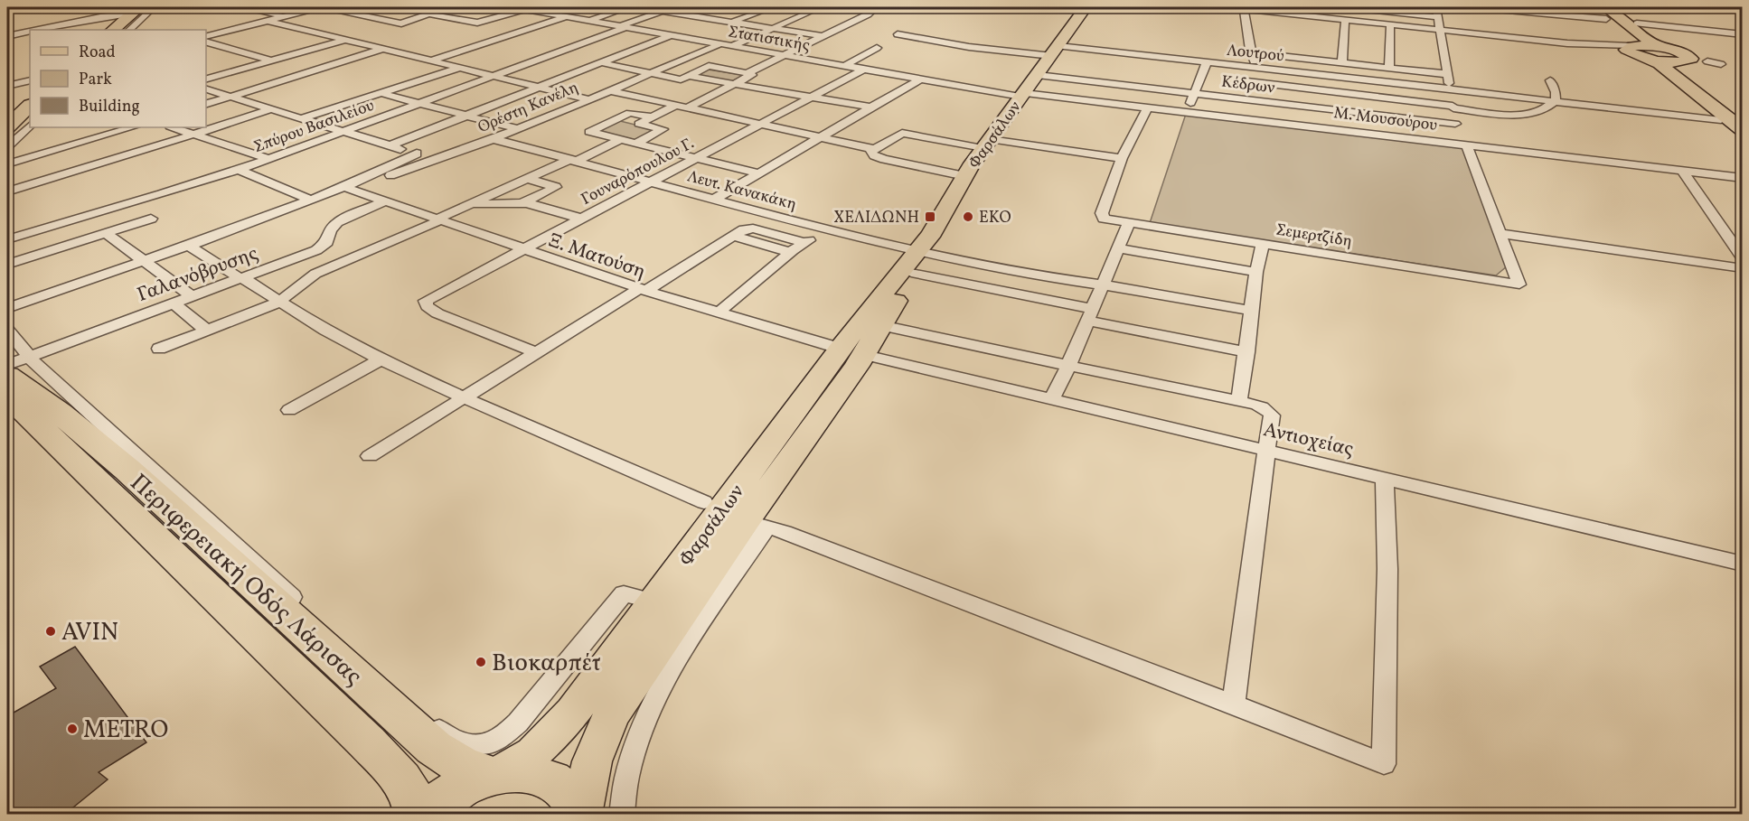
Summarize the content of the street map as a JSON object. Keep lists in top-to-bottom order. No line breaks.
{"streets":{"highway":["Περιφερειακή Οδός Λάρισας"],"main road":["Φαρσάλων"],"street":["Στατιστικής","Λουτρού","Κέδρων","Ορέστη Κανέλη","Μ. Μουσούρου","Σπύρου Βασιλείου","Γουναρόπουλου Γ.","Λευτ. Κανακάκη","Σεμερτζίδη","Ξ. Ματούση","Γαλανόβρυσης","Αντιοχείας"]},"crossings":[["Στατιστικής","Ορέστη Κανέλη"],["Στατιστικής","Μ. Μουσούρου"],["Στατιστικής","Σπύρου Βασιλείου"],["Στατιστικής","Φαρσάλων"],["Στατιστικής","Γουναρόπουλου Γ."],["Λουτρού","Φαρσάλων"],["Κέδρων","Φαρσάλων"],["Ορέστη Κανέλη","Λευτ. Κανακάκη"],["Ορέστη Κανέλη","Ξ. Ματούση"],["Μ. Μουσούρου","Φαρσάλων"],["Φαρσάλων","Λευτ. Κανακάκη"],["Φαρσάλων","Ξ. Ματούση"],["Φαρσάλων","Αντιοχείας"],["Φαρσάλων","Περιφερειακή Οδός Λάρισας"],["Γουναρόπουλου Γ.","Λευτ. Κανακάκη"],["Γουναρόπουλου Γ.","Ξ. Ματούση"],["Ξ. Ματούση","Αντιοχείας"],["Γαλανόβρυσης","Περιφερειακή Οδός Λάρισας"]],"places":{"transit":["ΧΕΛΙΔΩΝΗ"],"other":["EKO","AVIN","Βιοκαρπέτ","METRO"]},"legend":["Road","Park","Building"]}
